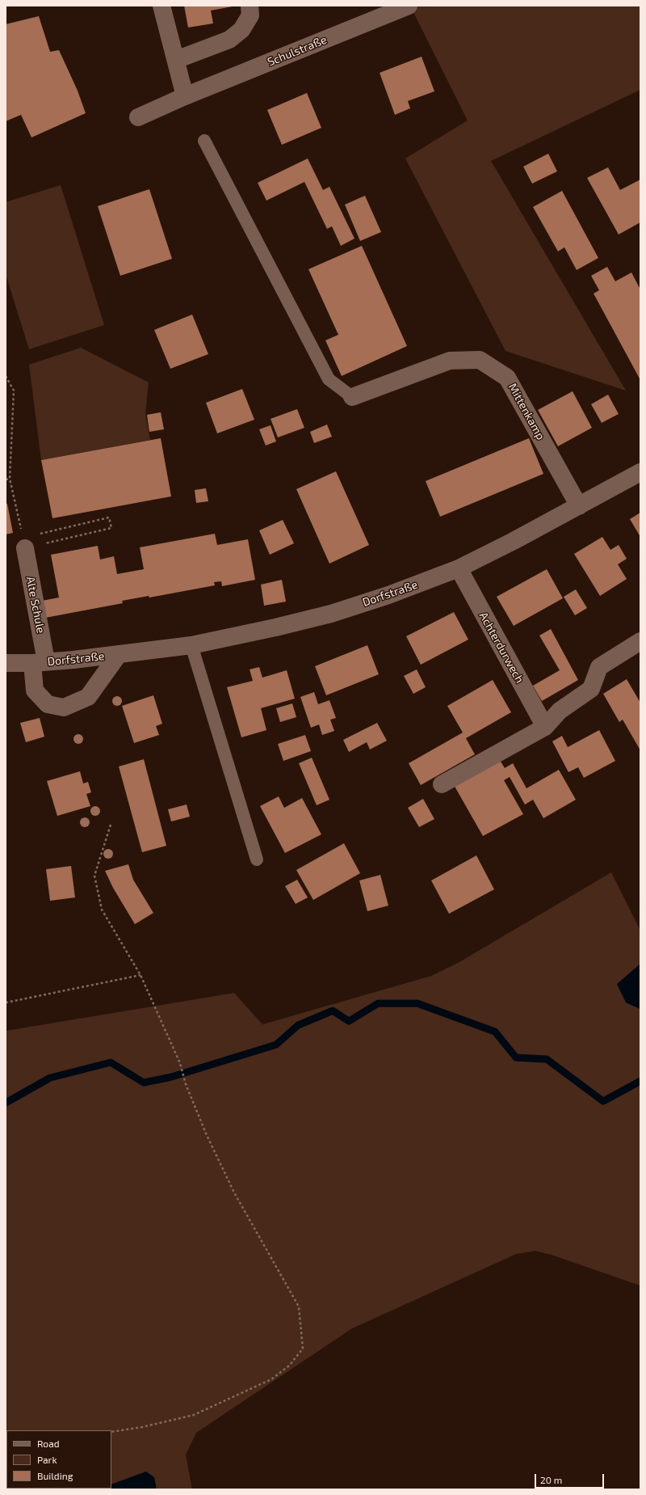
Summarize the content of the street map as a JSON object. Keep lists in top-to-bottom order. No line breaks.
{"streets":{"street":["Schulstraße","Mittenkamp","Dorfstraße","Alte Schule","Achterdurwech"]},"crossings":[["Mittenkamp","Dorfstraße"],["Dorfstraße","Alte Schule"],["Dorfstraße","Achterdurwech"]],"legend":["Road","Park","Building"],"scale_bar":"20 m"}
